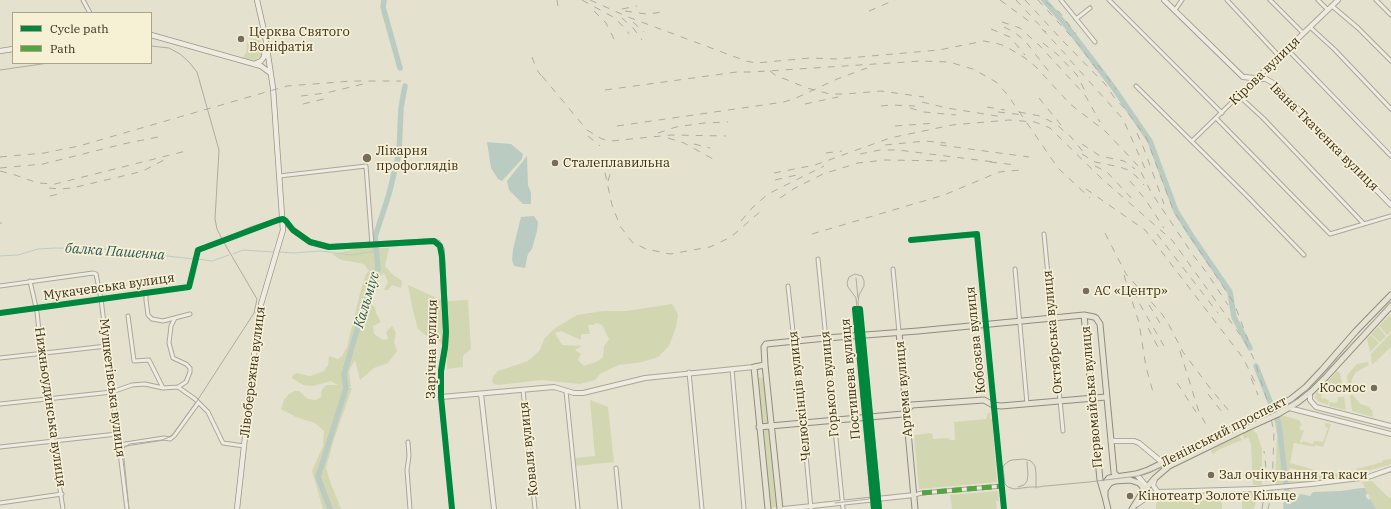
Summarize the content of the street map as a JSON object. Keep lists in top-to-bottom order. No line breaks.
{"streets":{"main road":["Івана Ткаченка вулиця","Лівобережна вулиця","Артема вулиця","Первомайська вулиця","Ленінський проспект"],"street":["Кірова вулиця","Мукачевська вулиця","Октябрська вулиця","Кобозєва вулиця","Зарічна вулиця","Постишева вулиця","Горького вулиця","Мушкетівська вулиця","Челюскінців вулиця","Нижньоудинська вулиця","Коваля вулиця"]},"crossings":[["Кірова вулиця","Івана Ткаченка вулиця"],["Мукачевська вулиця","Лівобережна вулиця"],["Мукачевська вулиця","Мушкетівська вулиця"],["Мукачевська вулиця","Нижньоудинська вулиця"],["Мушкетівська вулиця","Нижньоудинська вулиця"],["Первомайська вулиця","Ленінський проспект"]],"water":["балка Пашенна","Кальміус"],"places":["Церква Святого Воніфатія","Лікарня профоглядів","Сталеплавильна","АС «Центр»","Космос","Зал очікування та каси","Кінотеатр Золоте Кільце"],"legend":["Cycle path","Path"]}
